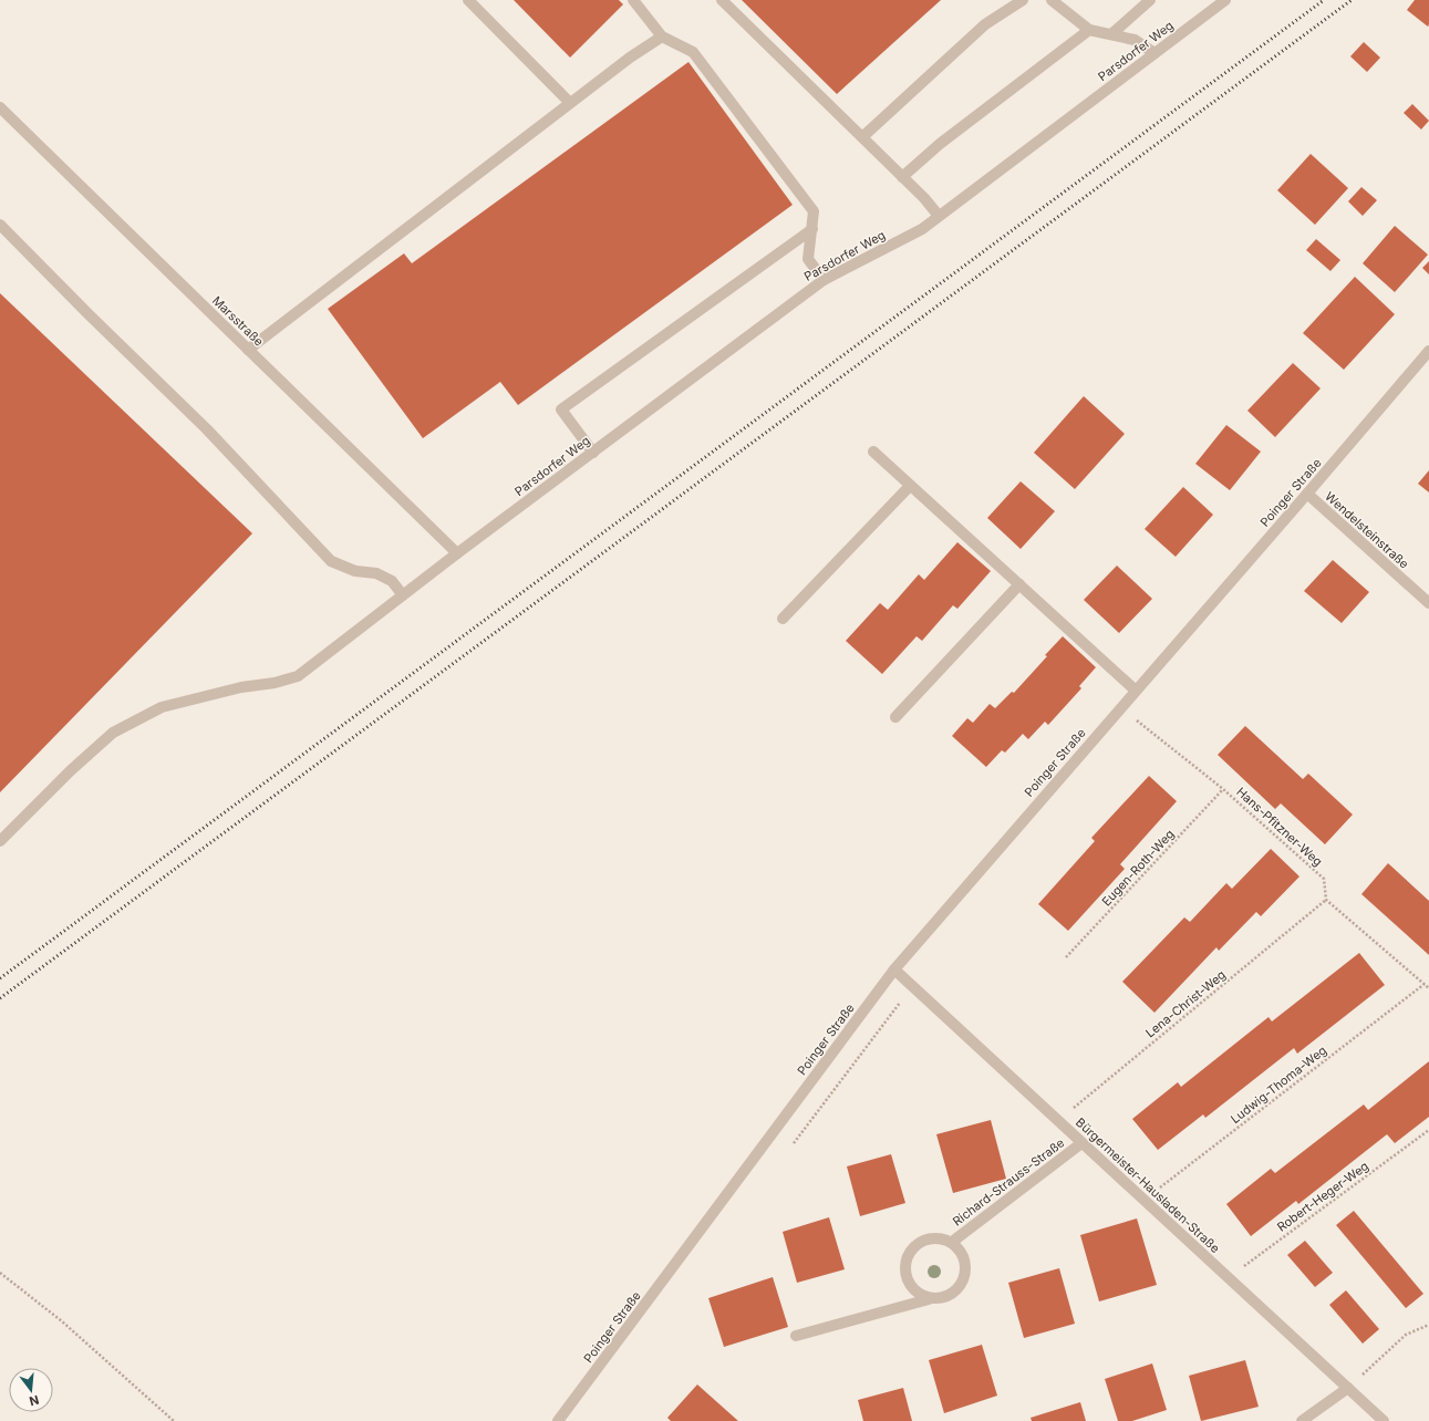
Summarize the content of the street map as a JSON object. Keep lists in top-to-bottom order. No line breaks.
{"streets":{"street":["Parsdorfer Weg","Marsstraße","Poinger Straße","Wendelsteinstraße","Richard-Strauss-Straße","Bürgermeister-Hausladen-Straße"],"path":["Hans-Pfitzner-Weg","Eugen-Roth-Weg","Lena-Christ-Weg","Ludwig-Thoma-Weg","Robert-Heger-Weg"]},"crossings":[["Parsdorfer Weg","Marsstraße"],["Poinger Straße","Wendelsteinstraße"],["Poinger Straße","Hans-Pfitzner-Weg"],["Poinger Straße","Bürgermeister-Hausladen-Straße"],["Hans-Pfitzner-Weg","Eugen-Roth-Weg"],["Hans-Pfitzner-Weg","Lena-Christ-Weg"],["Lena-Christ-Weg","Bürgermeister-Hausladen-Straße"],["Ludwig-Thoma-Weg","Bürgermeister-Hausladen-Straße"],["Richard-Strauss-Straße","Bürgermeister-Hausladen-Straße"],["Bürgermeister-Hausladen-Straße","Robert-Heger-Weg"]],"north":"bottom"}
